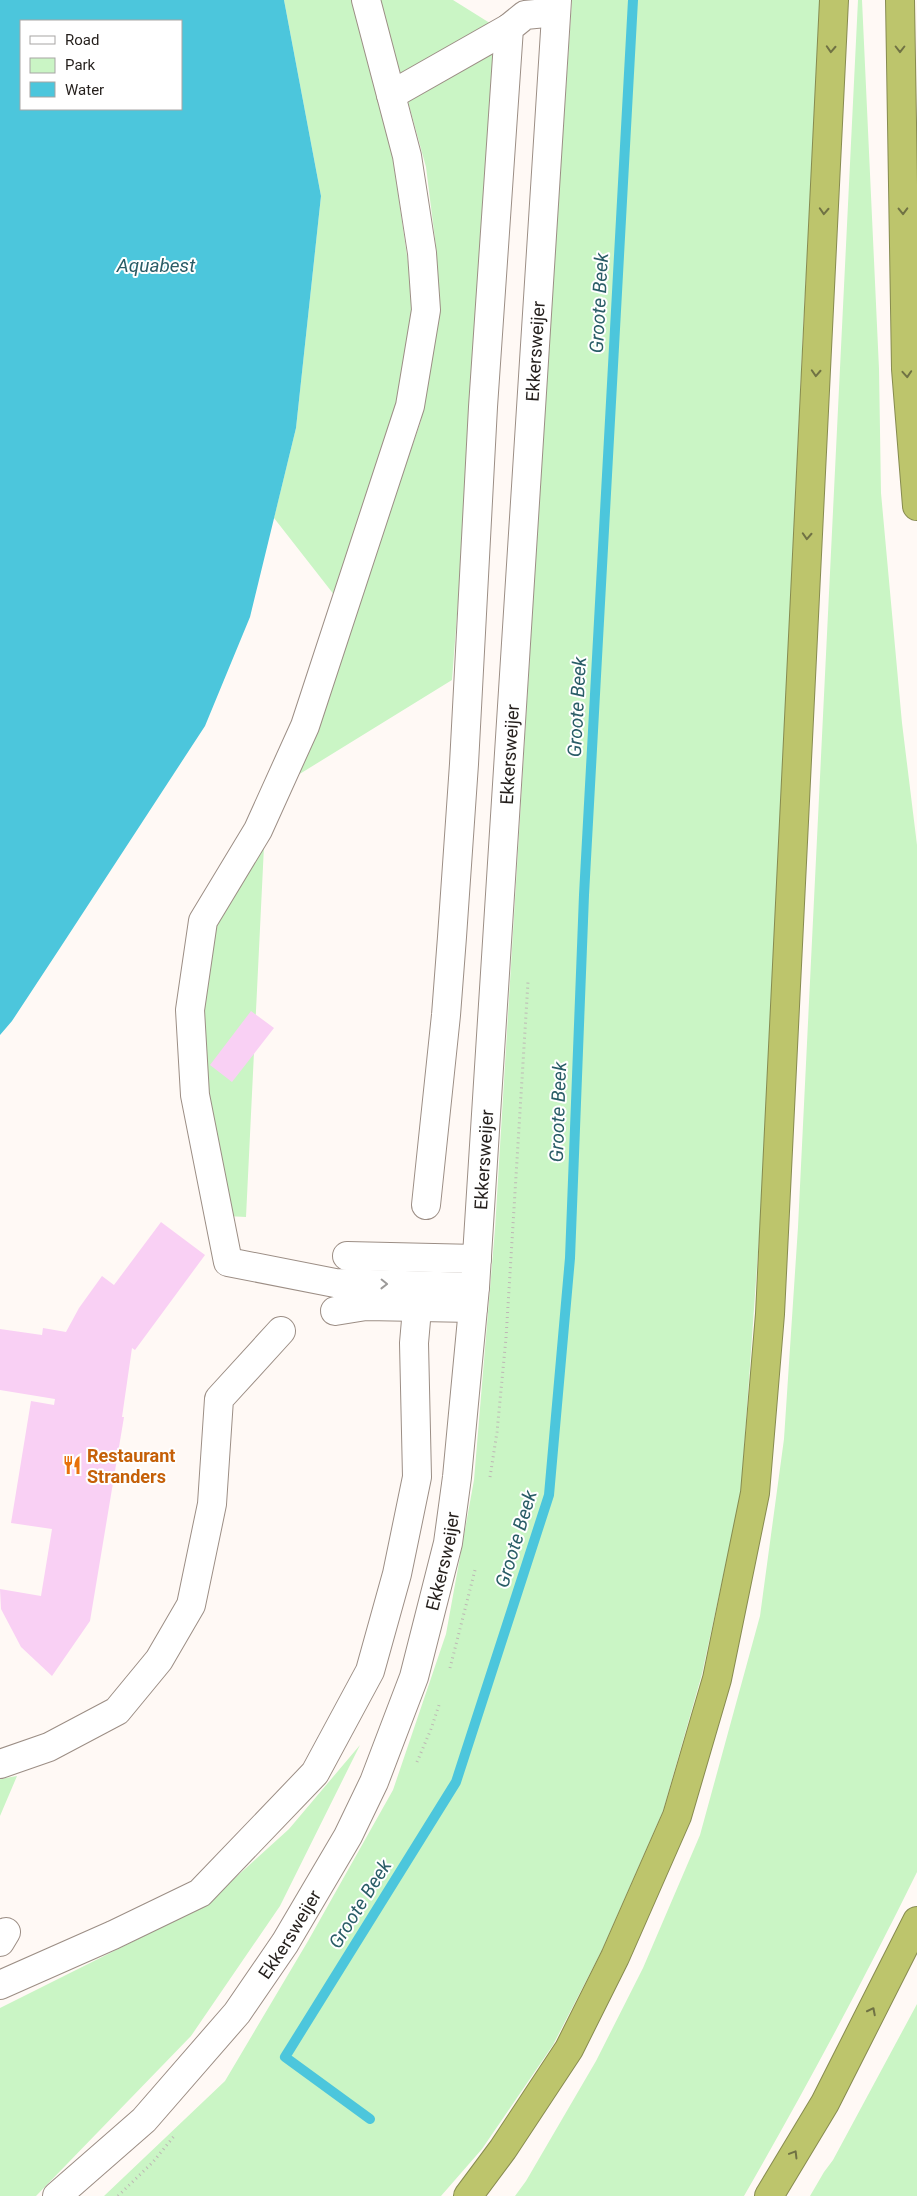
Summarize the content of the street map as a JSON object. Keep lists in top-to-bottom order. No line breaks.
{"streets":{"street":["Ekkersweijer"]},"water":["Aquabest","Groote Beek"],"places":{"restaurant":["Restaurant Stranders"]},"legend":["Road","Park","Water"]}
